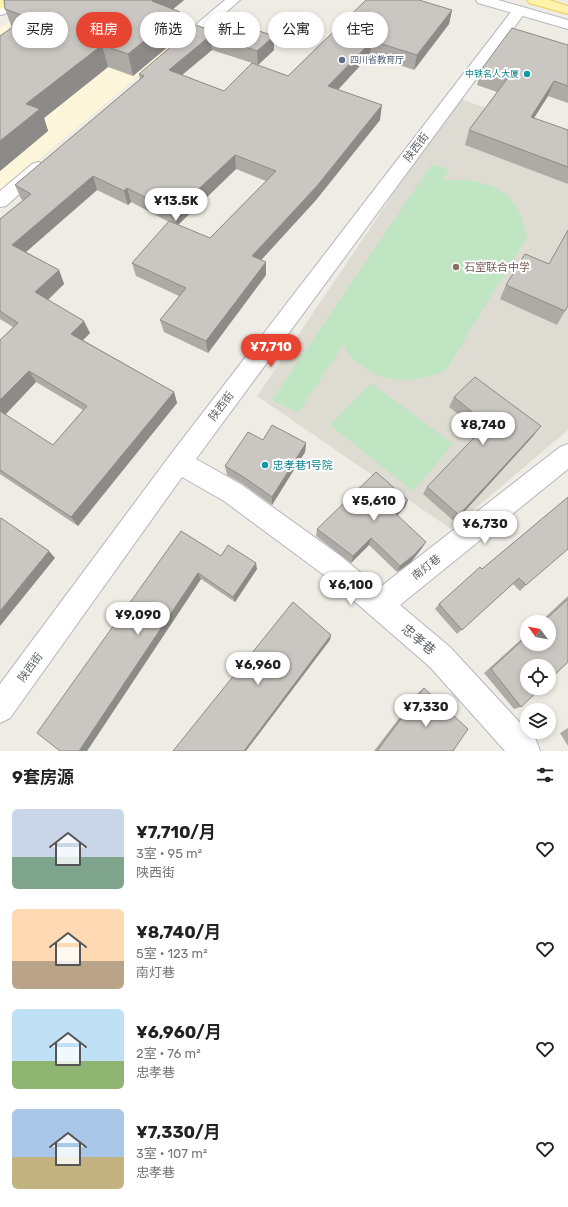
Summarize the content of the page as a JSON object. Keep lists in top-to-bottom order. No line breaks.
{"streets":{"street":["陕西街","南灯巷","忠孝巷"]},"crossings":[["陕西街","忠孝巷"],["南灯巷","忠孝巷"]],"places":["四川省教育厅","中铁名人大厦","石室联合中学","忠孝巷1号院"],"north":"top left","page":{"chip":["买房","租房","筛选","新上","公寓","住宅"],"price":["¥13.5K","¥7,710","¥8,740","¥5,610","¥6,730","¥6,100","¥9,090","¥6,960","¥7,330"],"heading":"9套房源","list":[{"name":"¥7,710/月","note":"3室 · 95 m² · 陕西街"},{"name":"¥8,740/月","note":"5室 · 123 m² · 南灯巷"},{"name":"¥6,960/月","note":"2室 · 76 m² · 忠孝巷"},{"name":"¥7,330/月","note":"3室 · 107 m² · 忠孝巷"}]}}
